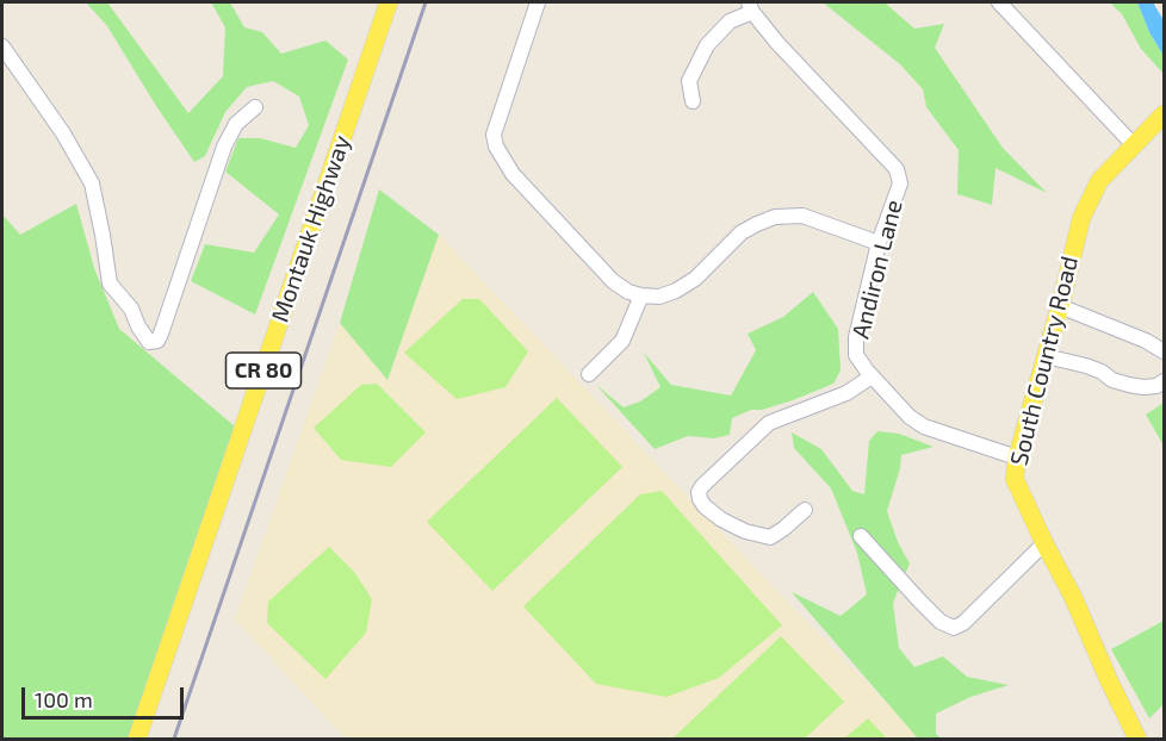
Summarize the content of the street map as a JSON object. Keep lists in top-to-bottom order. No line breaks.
{"streets":{"main road":["Montauk Highway","South Country Road","CR 80"],"street":["Andiron Lane"]},"crossings":[["Andiron Lane","South Country Road"]],"scale_bar":"100 m"}
